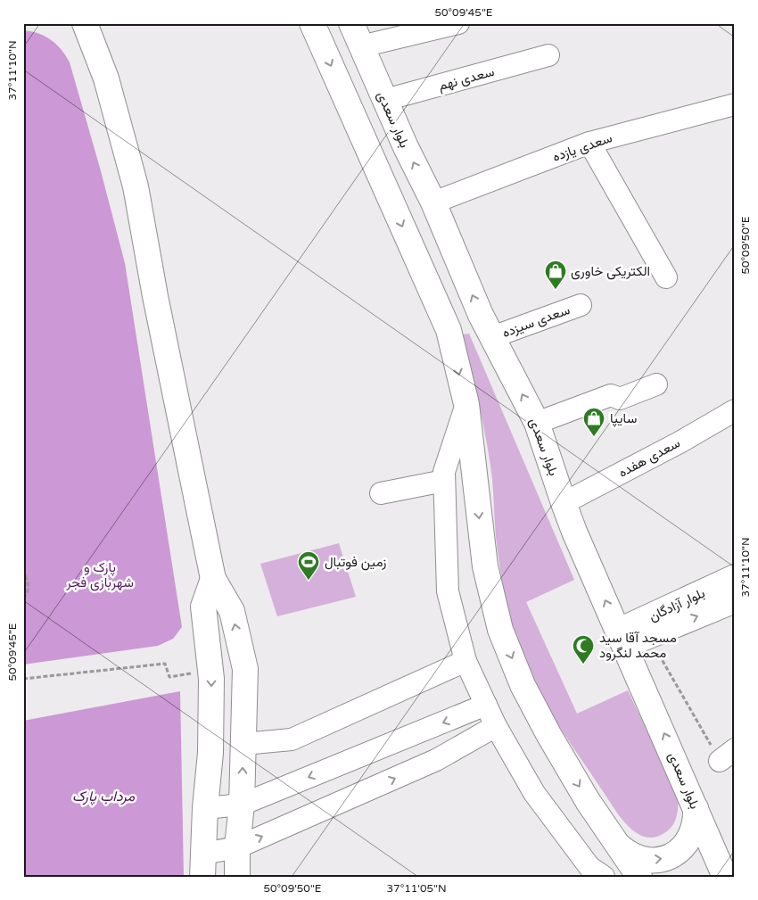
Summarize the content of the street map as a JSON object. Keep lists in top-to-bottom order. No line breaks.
{"streets":{"main road":["بلوار سعدی","بلوار آزادگان"],"street":["سعدی نهم","سعدی یازده","سعدی سیزده","سعدی هفده"]},"crossings":[["سعدی نهم","بلوار سعدی"],["بلوار سعدی","سعدی یازده"],["بلوار سعدی","سعدی سیزده"],["بلوار سعدی","سعدی هفده"],["بلوار سعدی","بلوار آزادگان"]],"water":["مرداب پارک"],"parks":["پارک و شهربازی فجر"],"places":{"shop":["الکتریکی خاوری","سایپا"],"sports":["زمین فوتبال"],"mosque":["مسجد آقا سید محمد لنگرود"]},"coordinates":["50°09'45\"E","37°11'10\"N","50°09'50\"E","37°11'05\"N"]}
